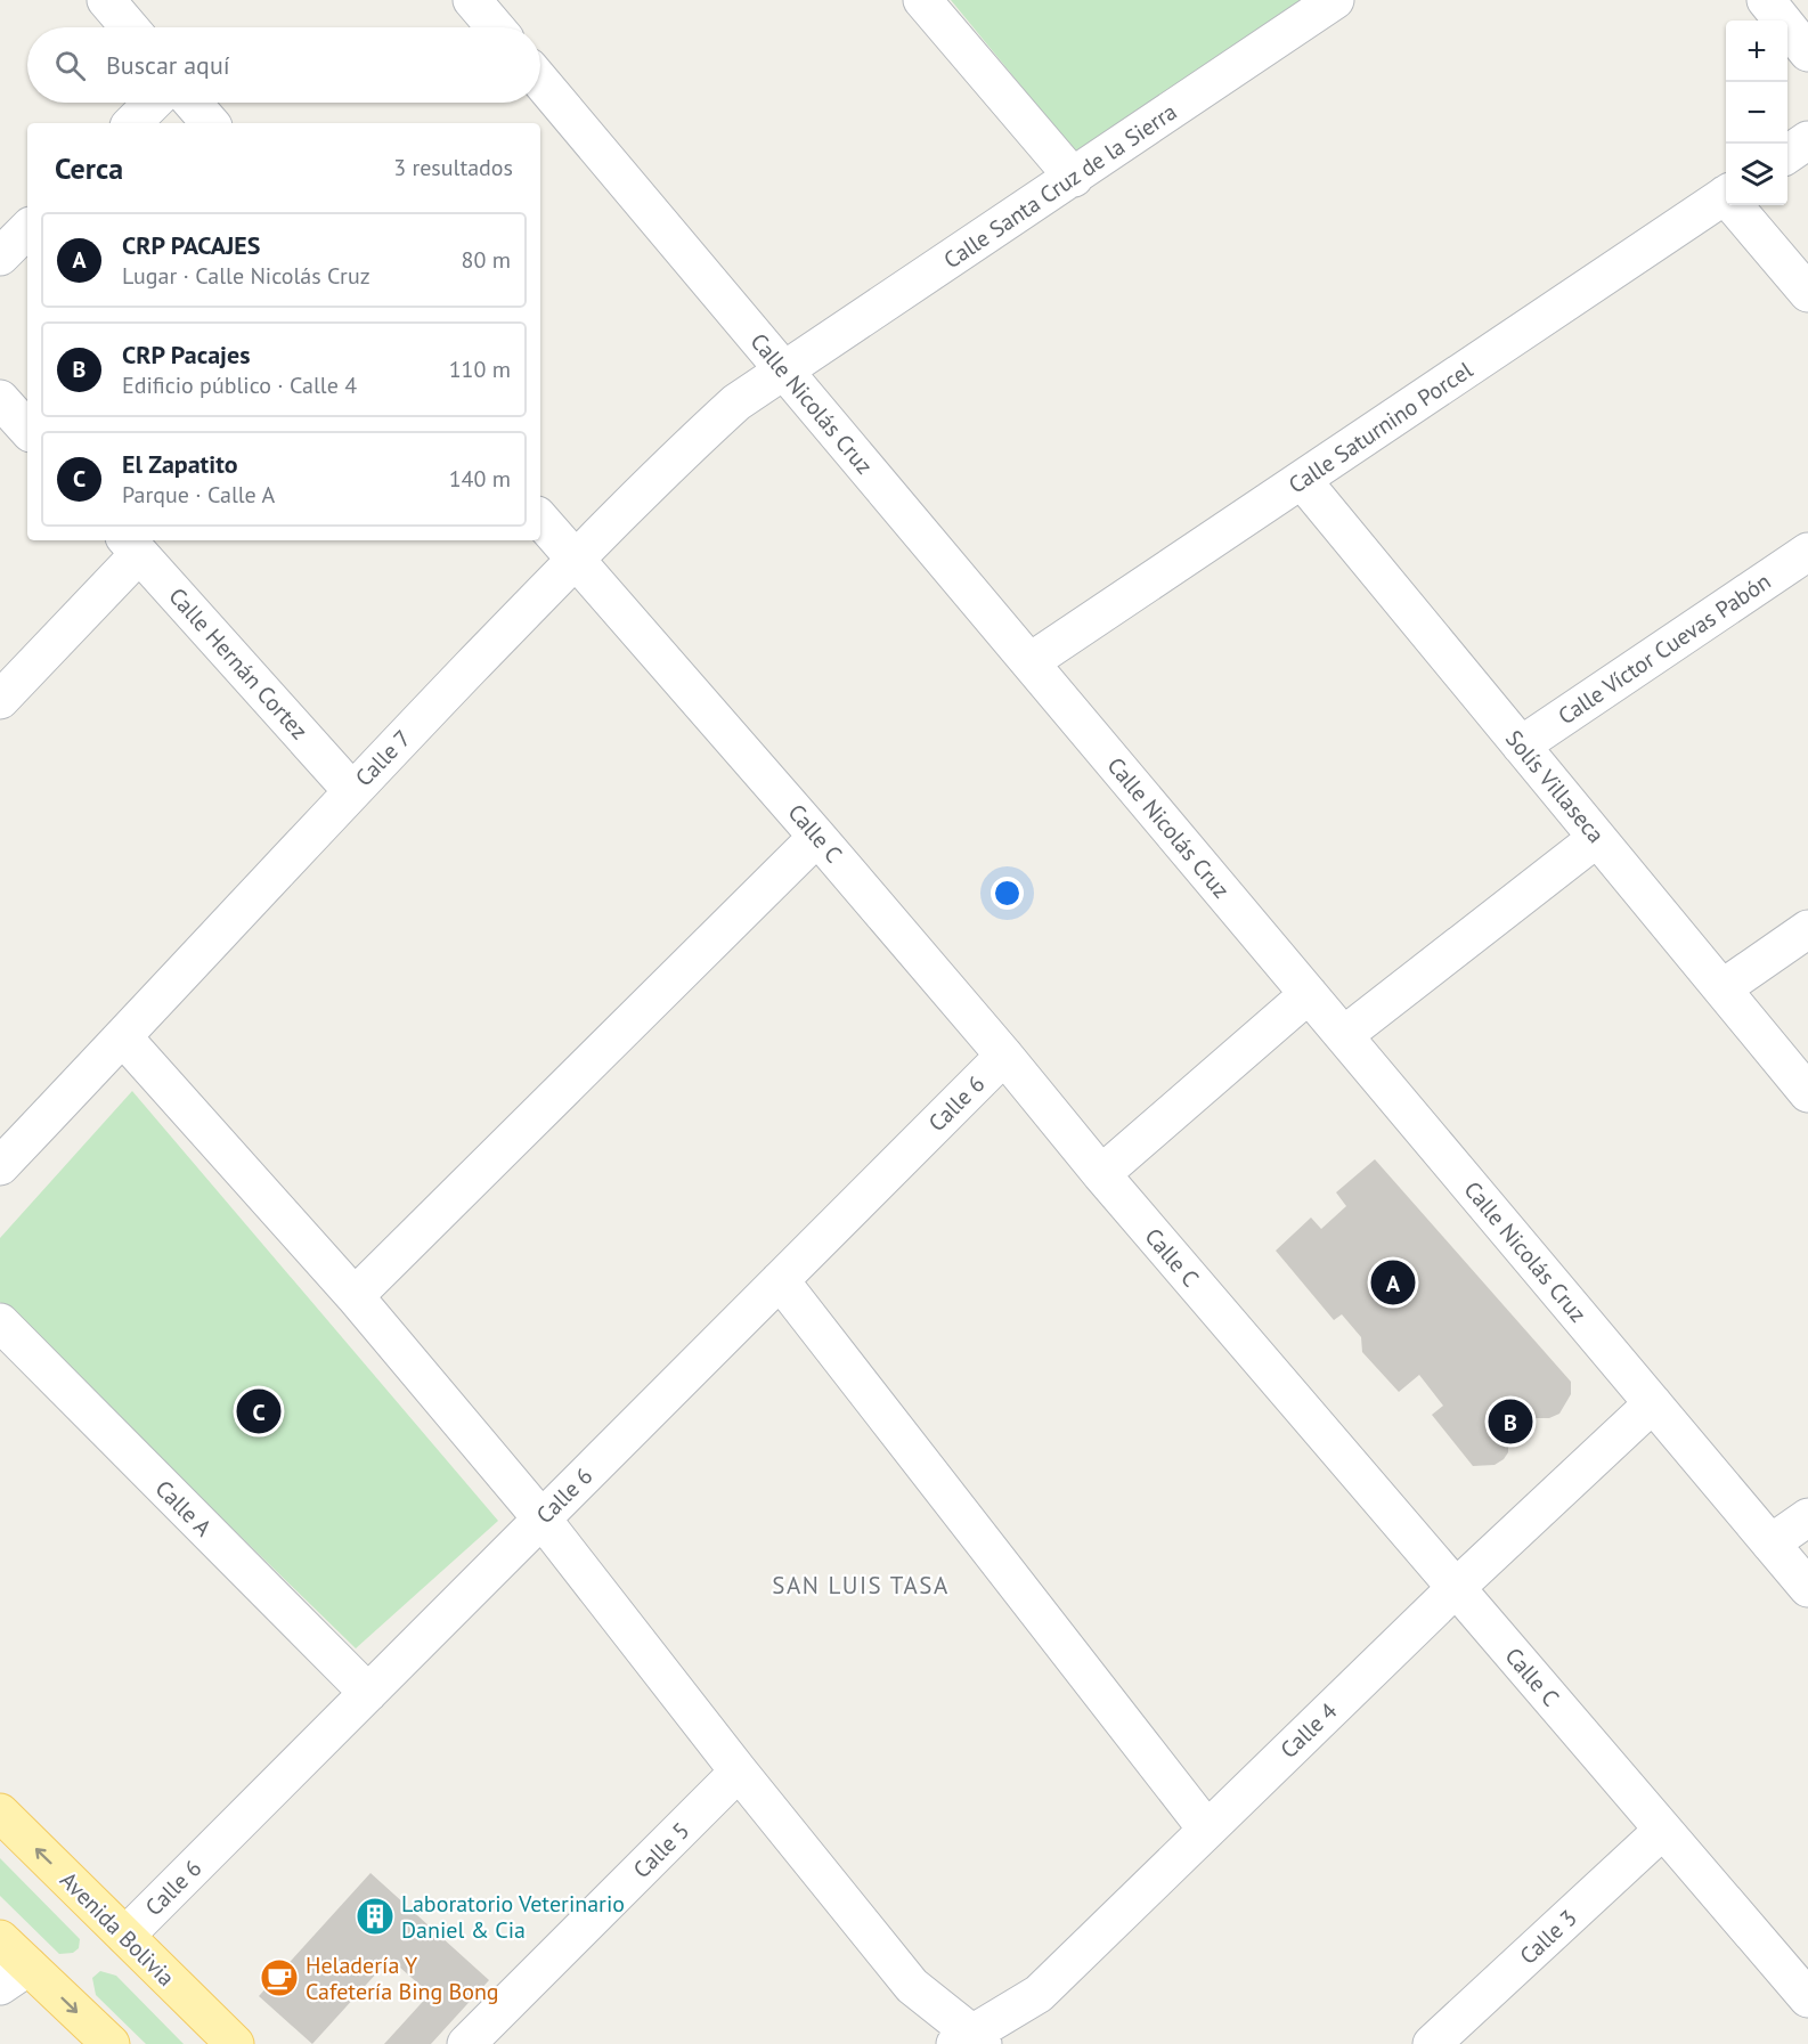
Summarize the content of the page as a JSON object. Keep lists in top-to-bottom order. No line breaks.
{"streets":{"main road":["Avenida Bolivia"],"street":["Calle Santa Cruz de la Sierra","Calle Nicolás Cruz","Calle Saturnino Porcel","Calle Víctor Cuevas Pabón","Calle Hernán Cortez","Calle 7","Solís Villaseca","Calle C","Calle 6","Calle A","Calle 4","Calle 5","Calle 3"]},"crossings":[["Calle Santa Cruz de la Sierra","Calle Nicolás Cruz"],["Calle Santa Cruz de la Sierra","Calle 7"],["Calle Nicolás Cruz","Calle Saturnino Porcel"],["Calle Nicolás Cruz","Calle 7"],["Calle Nicolás Cruz","Calle 4"],["Calle Saturnino Porcel","Solís Villaseca"],["Calle Víctor Cuevas Pabón","Solís Villaseca"],["Calle Hernán Cortez","Calle 7"],["Calle 7","Calle C"],["Calle C","Calle 6"],["Calle C","Calle 4"],["Calle C","Calle 3"],["Calle 6","Calle A"],["Calle 6","Avenida Bolivia"]],"districts":["SAN LUIS TASA"],"places":{"building":["Laboratorio Veterinario Daniel & Cia"],"cafe":["Heladería Y Cafetería Bing Bong"]},"page":{"map_buttons":["+","−"],"search":"Buscar aquí","heading":["Cerca","3 resultados"],"list":[{"mark":"A","name":"CRP PACAJES","note":"Lugar · Calle Nicolás Cruz","value":"80 m"},{"mark":"B","name":"CRP Pacajes","note":"Edificio público · Calle 4","value":"110 m"},{"mark":"C","name":"El Zapatito","note":"Parque · Calle A","value":"140 m"}],"pins":["A","C","B"]}}
